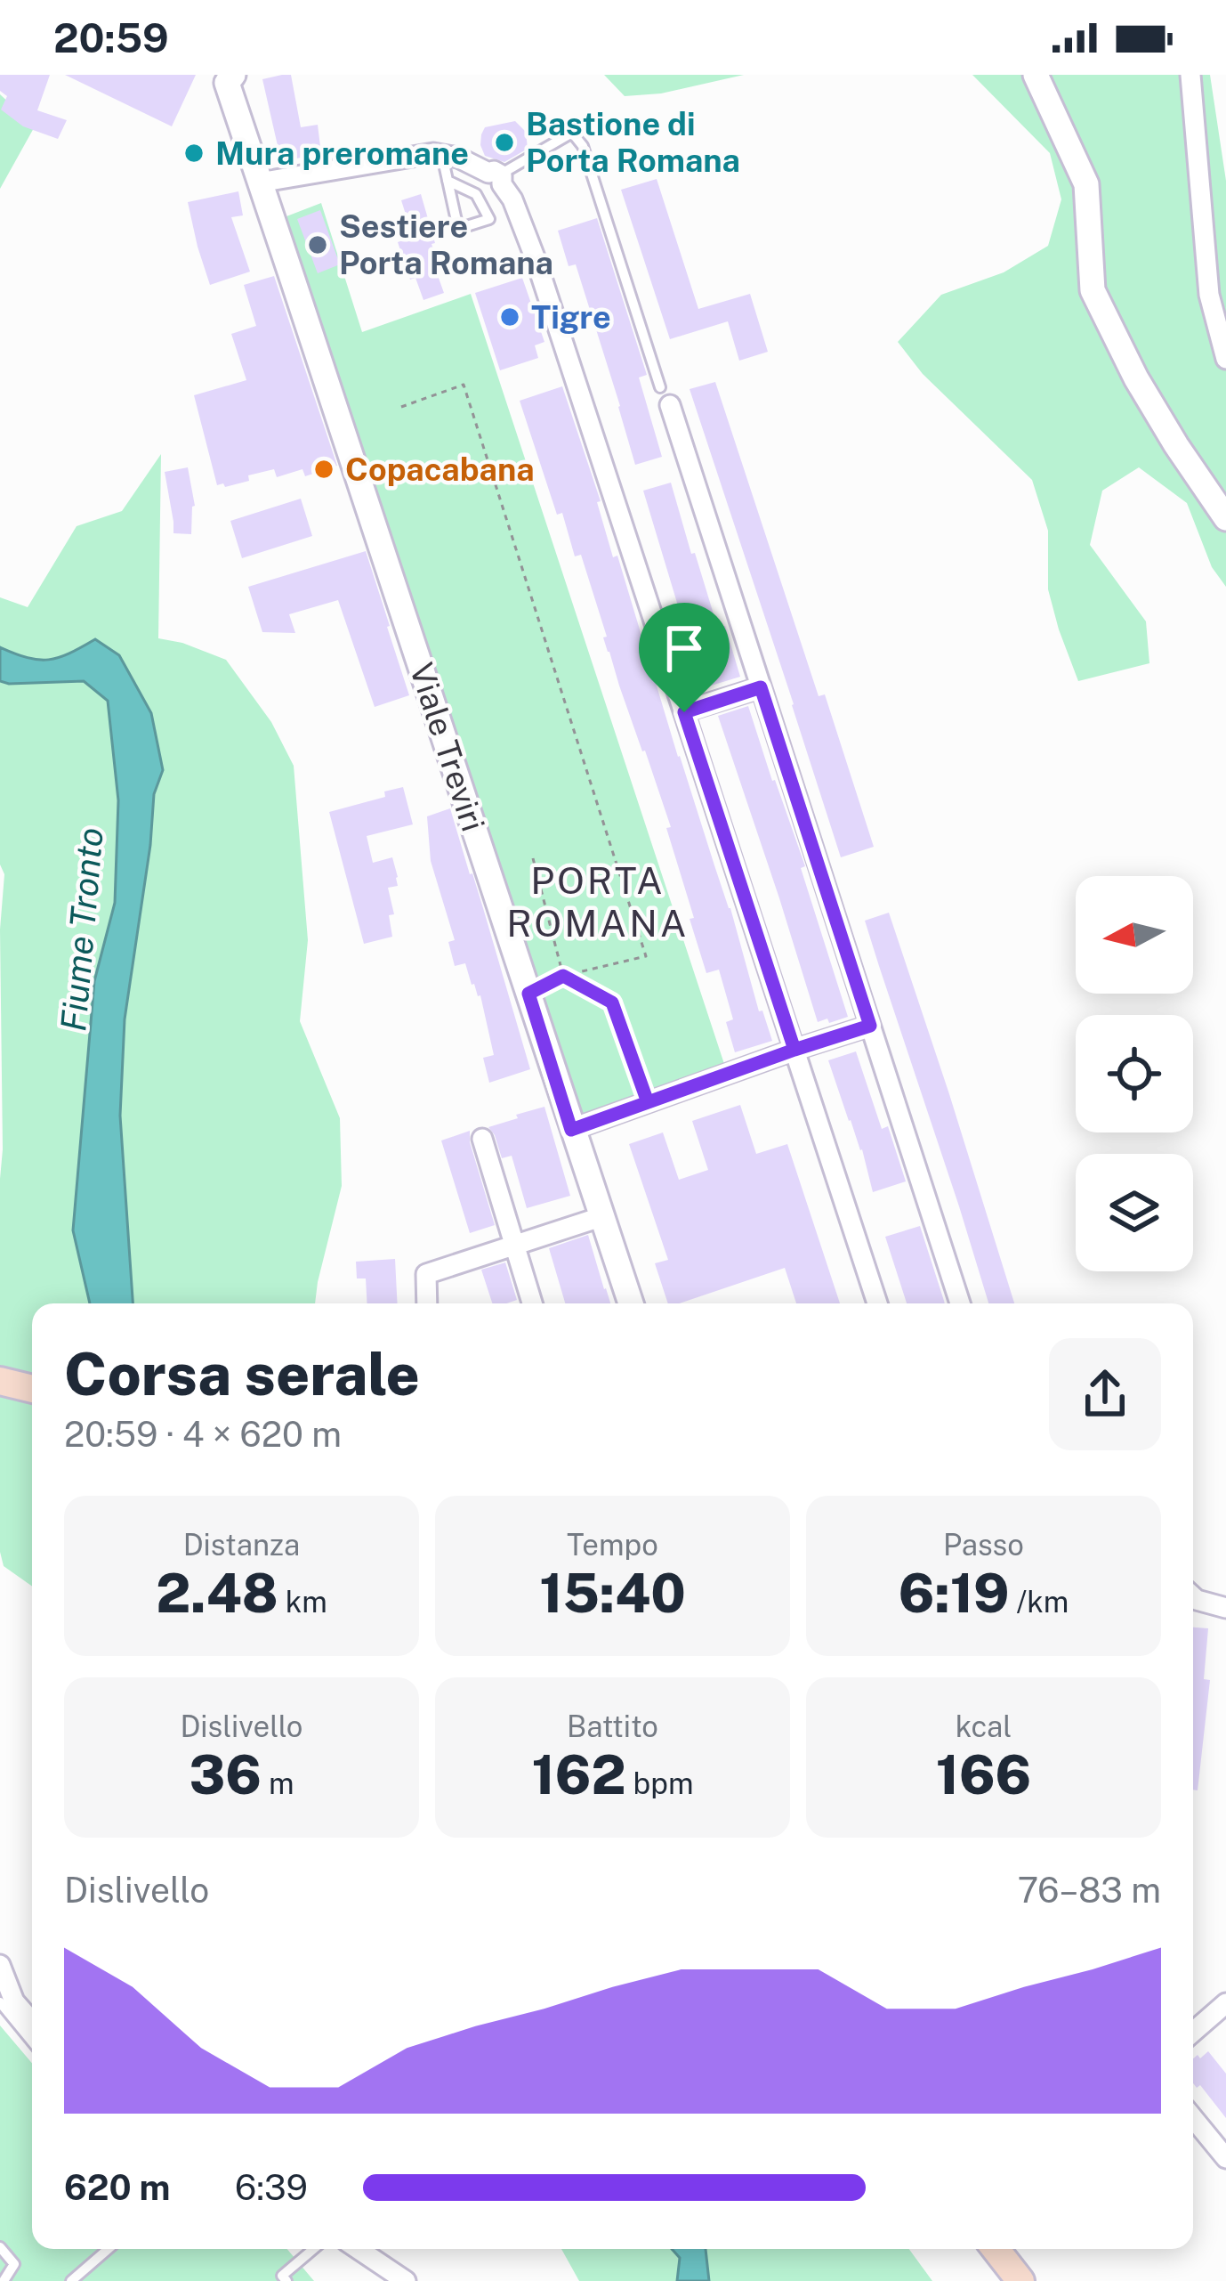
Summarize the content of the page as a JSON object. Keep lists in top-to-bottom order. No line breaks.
{"streets":{"street":["Viale Treviri"]},"districts":["PORTA ROMANA"],"water":["Fiume Tronto"],"places":["Bastione di Porta Romana","Mura preromane","Sestiere Porta Romana","Tigre","Copacabana"],"north":"left","page":{"status":"20:59","heading":["Corsa serale","20:59 · 4 × 620 m"],"stats":[["Distanza","2.48 km"],["Tempo","15:40"],["Passo","6:19 /km"],["Dislivello","36 m"],["Battito","162 bpm"],["kcal","166"]],"chart":["Dislivello","76–83 m"],"list":[{"name":"620 m","note":"6:39"}]}}
